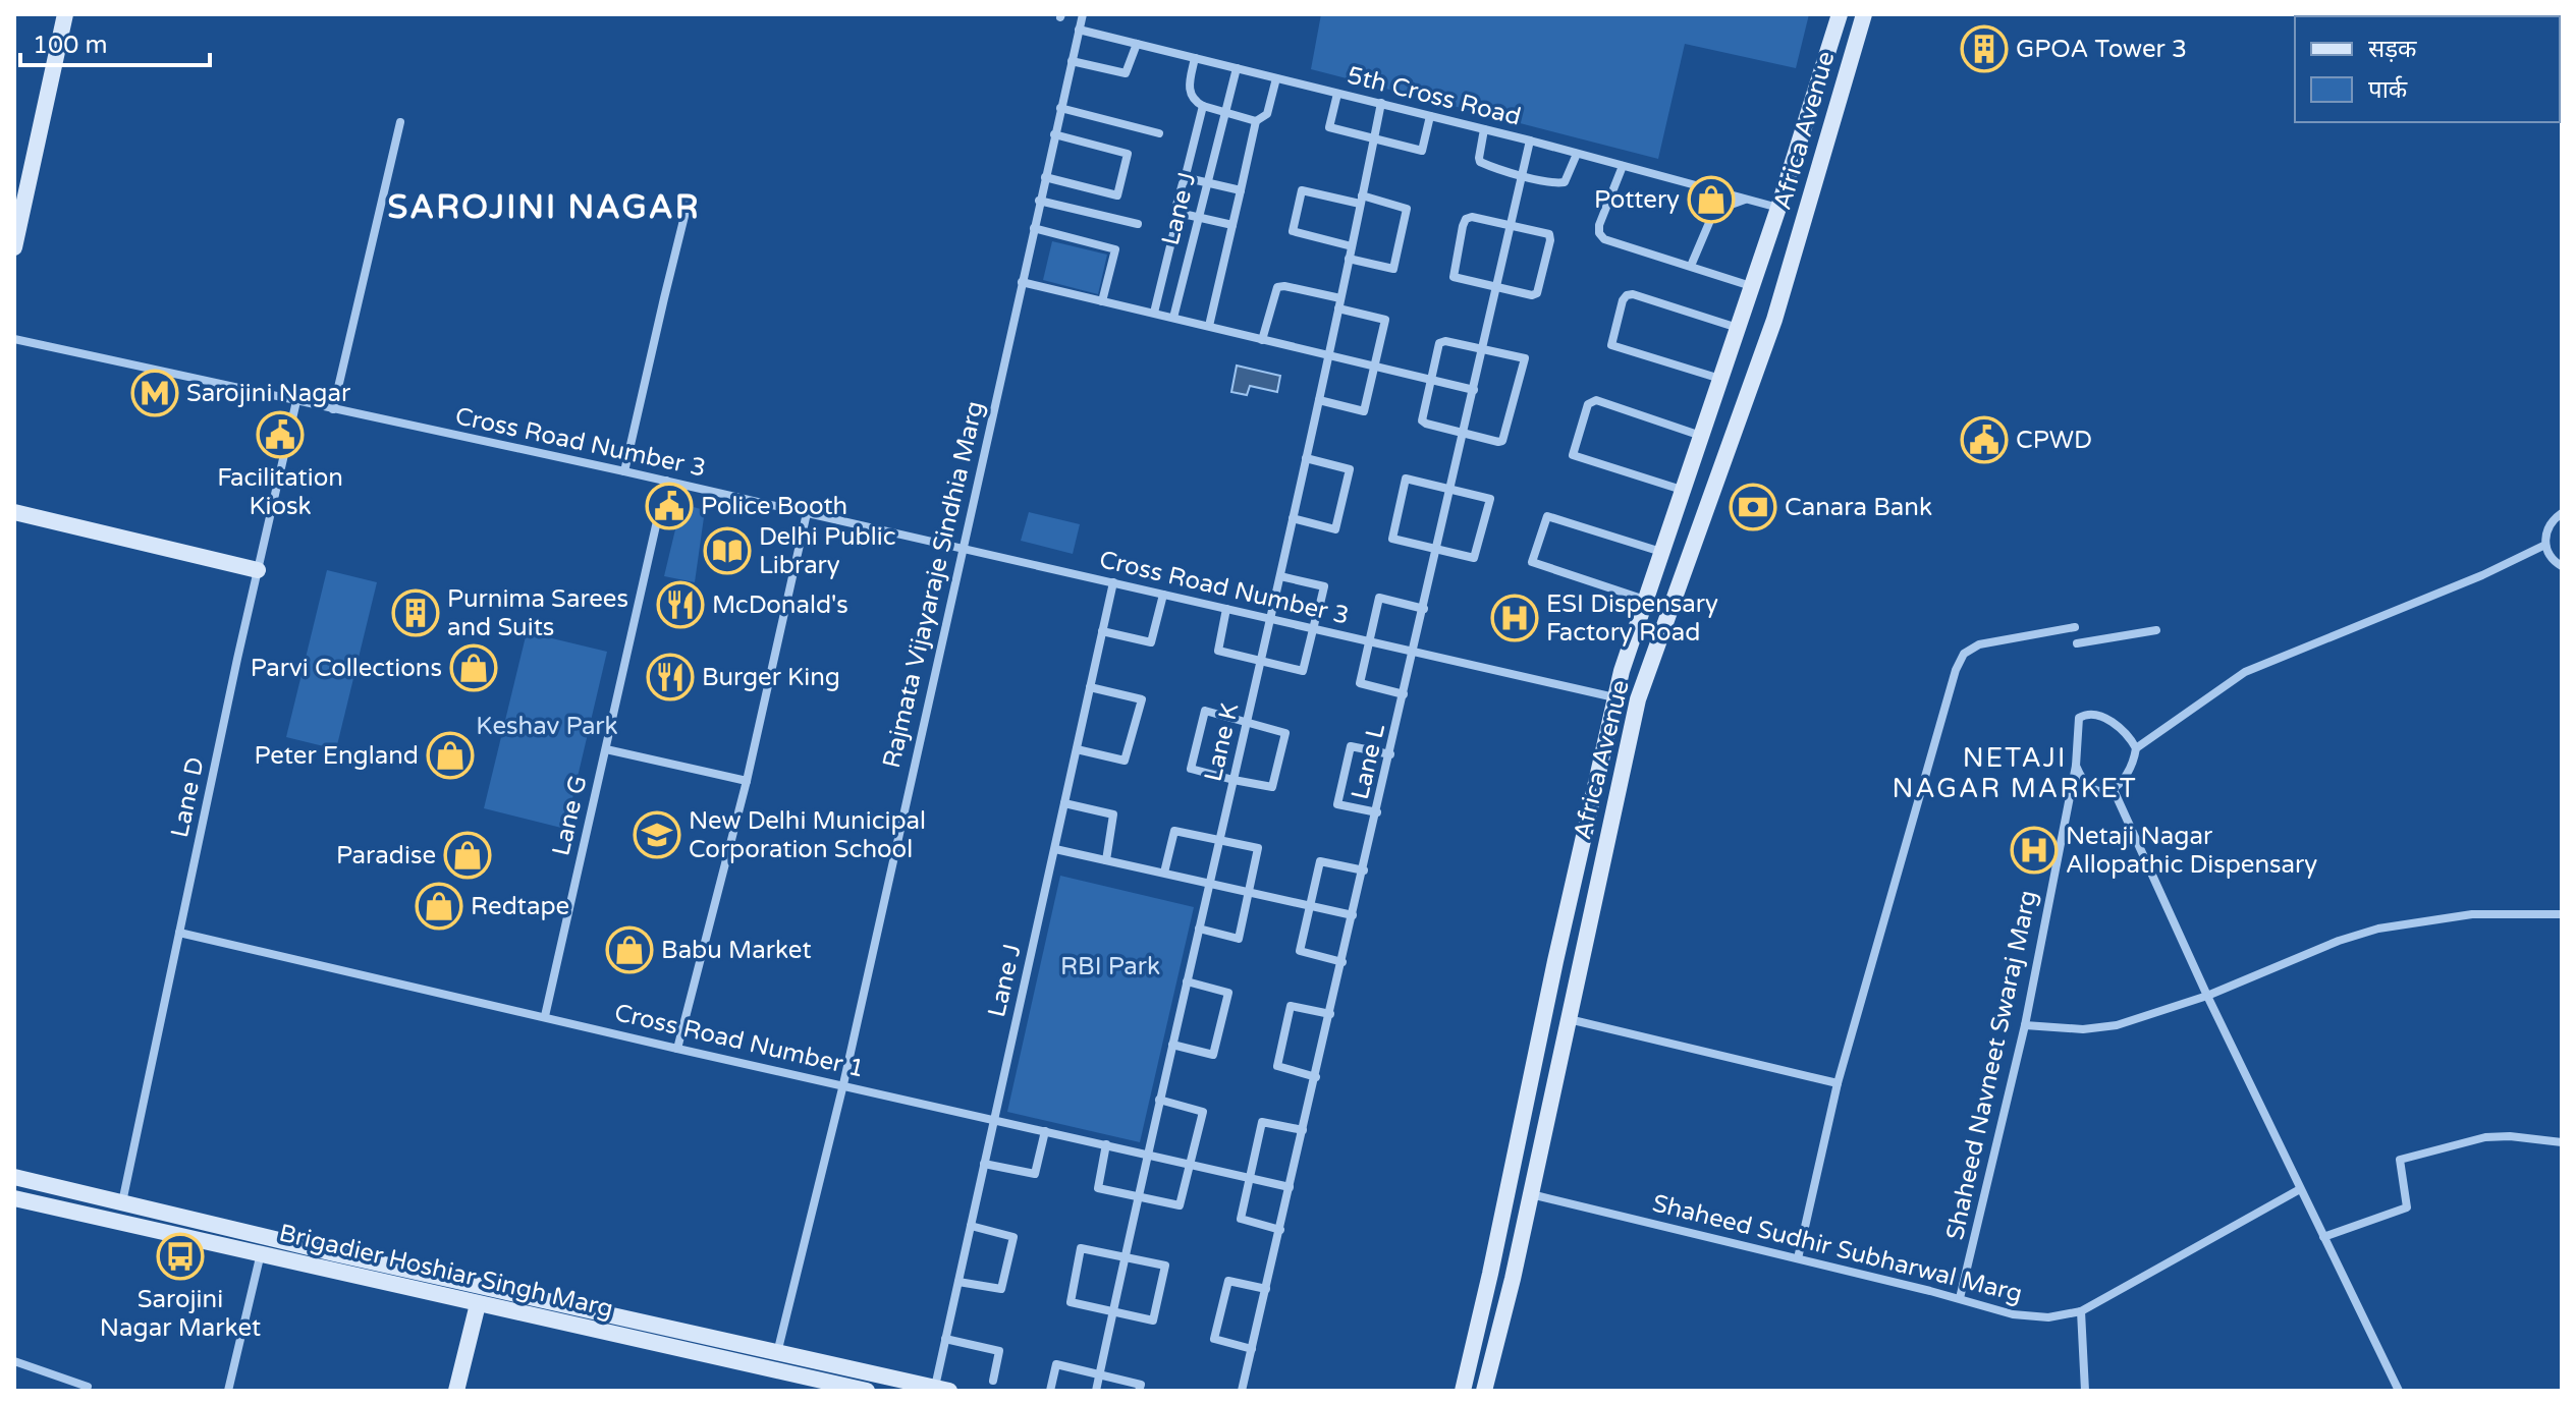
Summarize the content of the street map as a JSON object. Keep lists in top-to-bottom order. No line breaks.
{"streets":{"main road":["Africa Avenue","Brigadier Hoshiar Singh Marg"],"street":["5th Cross Road","Lane J","Cross Road Number 3","Rajmata Vijayaraje Sindhia Marg","Lane K","Lane L","Lane D","Lane G","Cross Road Number 1","Shaheed Navneet Swaraj Marg","Shaheed Sudhir Subharwal Marg"]},"crossings":[["5th Cross Road","Africa Avenue"],["5th Cross Road","Lane J"],["5th Cross Road","Rajmata Vijayaraje Sindhia Marg"],["5th Cross Road","Lane K"],["5th Cross Road","Lane L"],["Africa Avenue","Cross Road Number 3"],["Africa Avenue","Shaheed Sudhir Subharwal Marg"],["Lane J","Cross Road Number 3"],["Lane J","Cross Road Number 1"],["Lane J","Brigadier Hoshiar Singh Marg"],["Cross Road Number 3","Rajmata Vijayaraje Sindhia Marg"],["Cross Road Number 3","Lane K"],["Cross Road Number 3","Lane L"],["Cross Road Number 3","Lane D"],["Cross Road Number 3","Lane G"],["Rajmata Vijayaraje Sindhia Marg","Cross Road Number 1"],["Rajmata Vijayaraje Sindhia Marg","Brigadier Hoshiar Singh Marg"],["Lane K","Cross Road Number 1"],["Lane L","Cross Road Number 1"],["Lane D","Cross Road Number 1"],["Lane D","Brigadier Hoshiar Singh Marg"],["Lane G","Cross Road Number 1"],["Shaheed Navneet Swaraj Marg","Shaheed Sudhir Subharwal Marg"]],"districts":["SAROJINI NAGAR","NETAJI NAGAR MARKET"],"parks":["Keshav Park","RBI Park"],"places":{"building":["GPOA Tower 3","Purnima Sarees and Suits"],"shop":["Pottery","Parvi Collections","Peter England","Paradise","Redtape","Babu Market"],"metro station":["Sarojini Nagar"],"public building":["Facilitation Kiosk","CPWD","Police Booth"],"bank":["Canara Bank"],"library":["Delhi Public Library"],"restaurant":["McDonald's","Burger King"],"hospital":["ESI Dispensary Factory Road","Netaji Nagar Allopathic Dispensary"],"school or university":["New Delhi Municipal Corporation School"],"bus stop":["Sarojini Nagar Market"]},"legend":["सड़क","पार्क"],"scale_bar":"100 m"}
